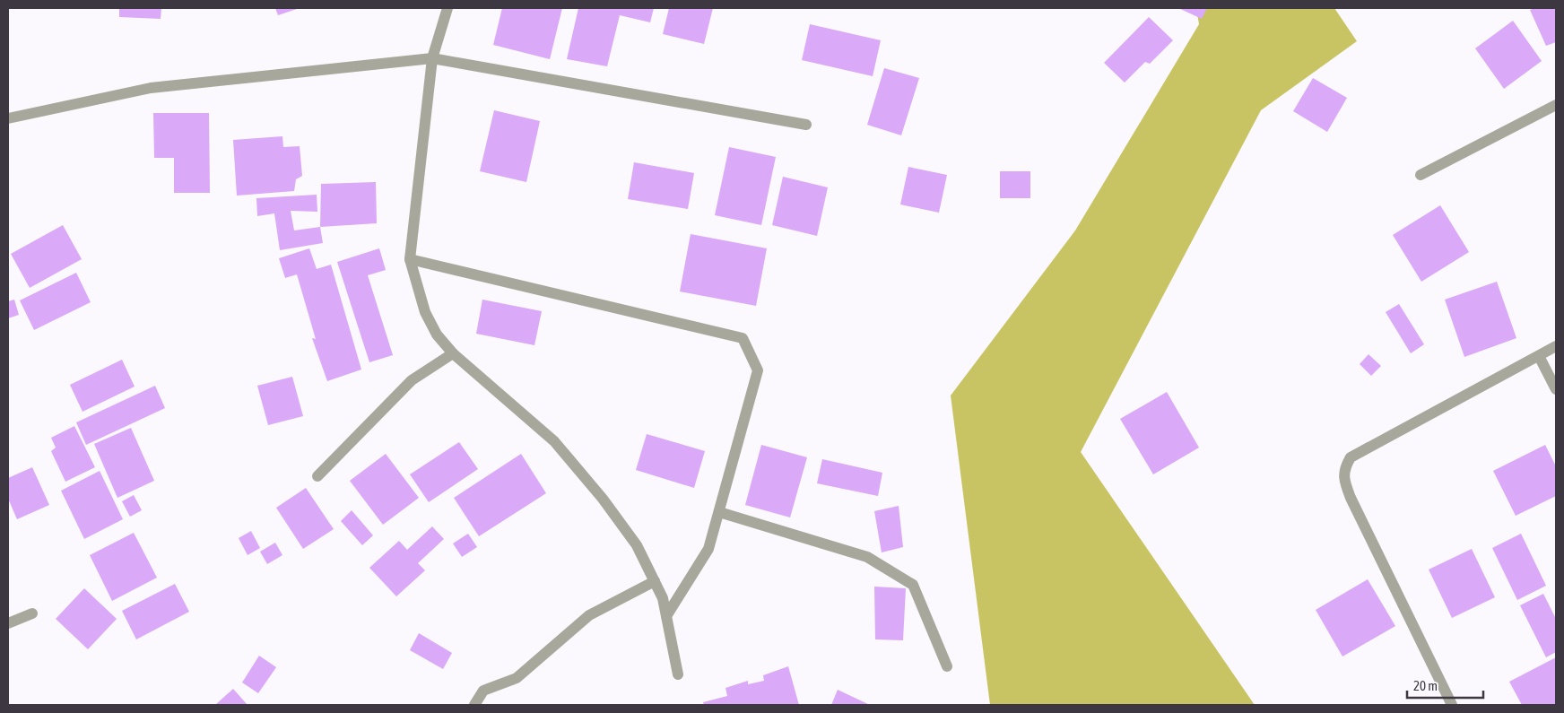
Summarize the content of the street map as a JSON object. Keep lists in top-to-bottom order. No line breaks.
{"scale_bar":"20 m"}
